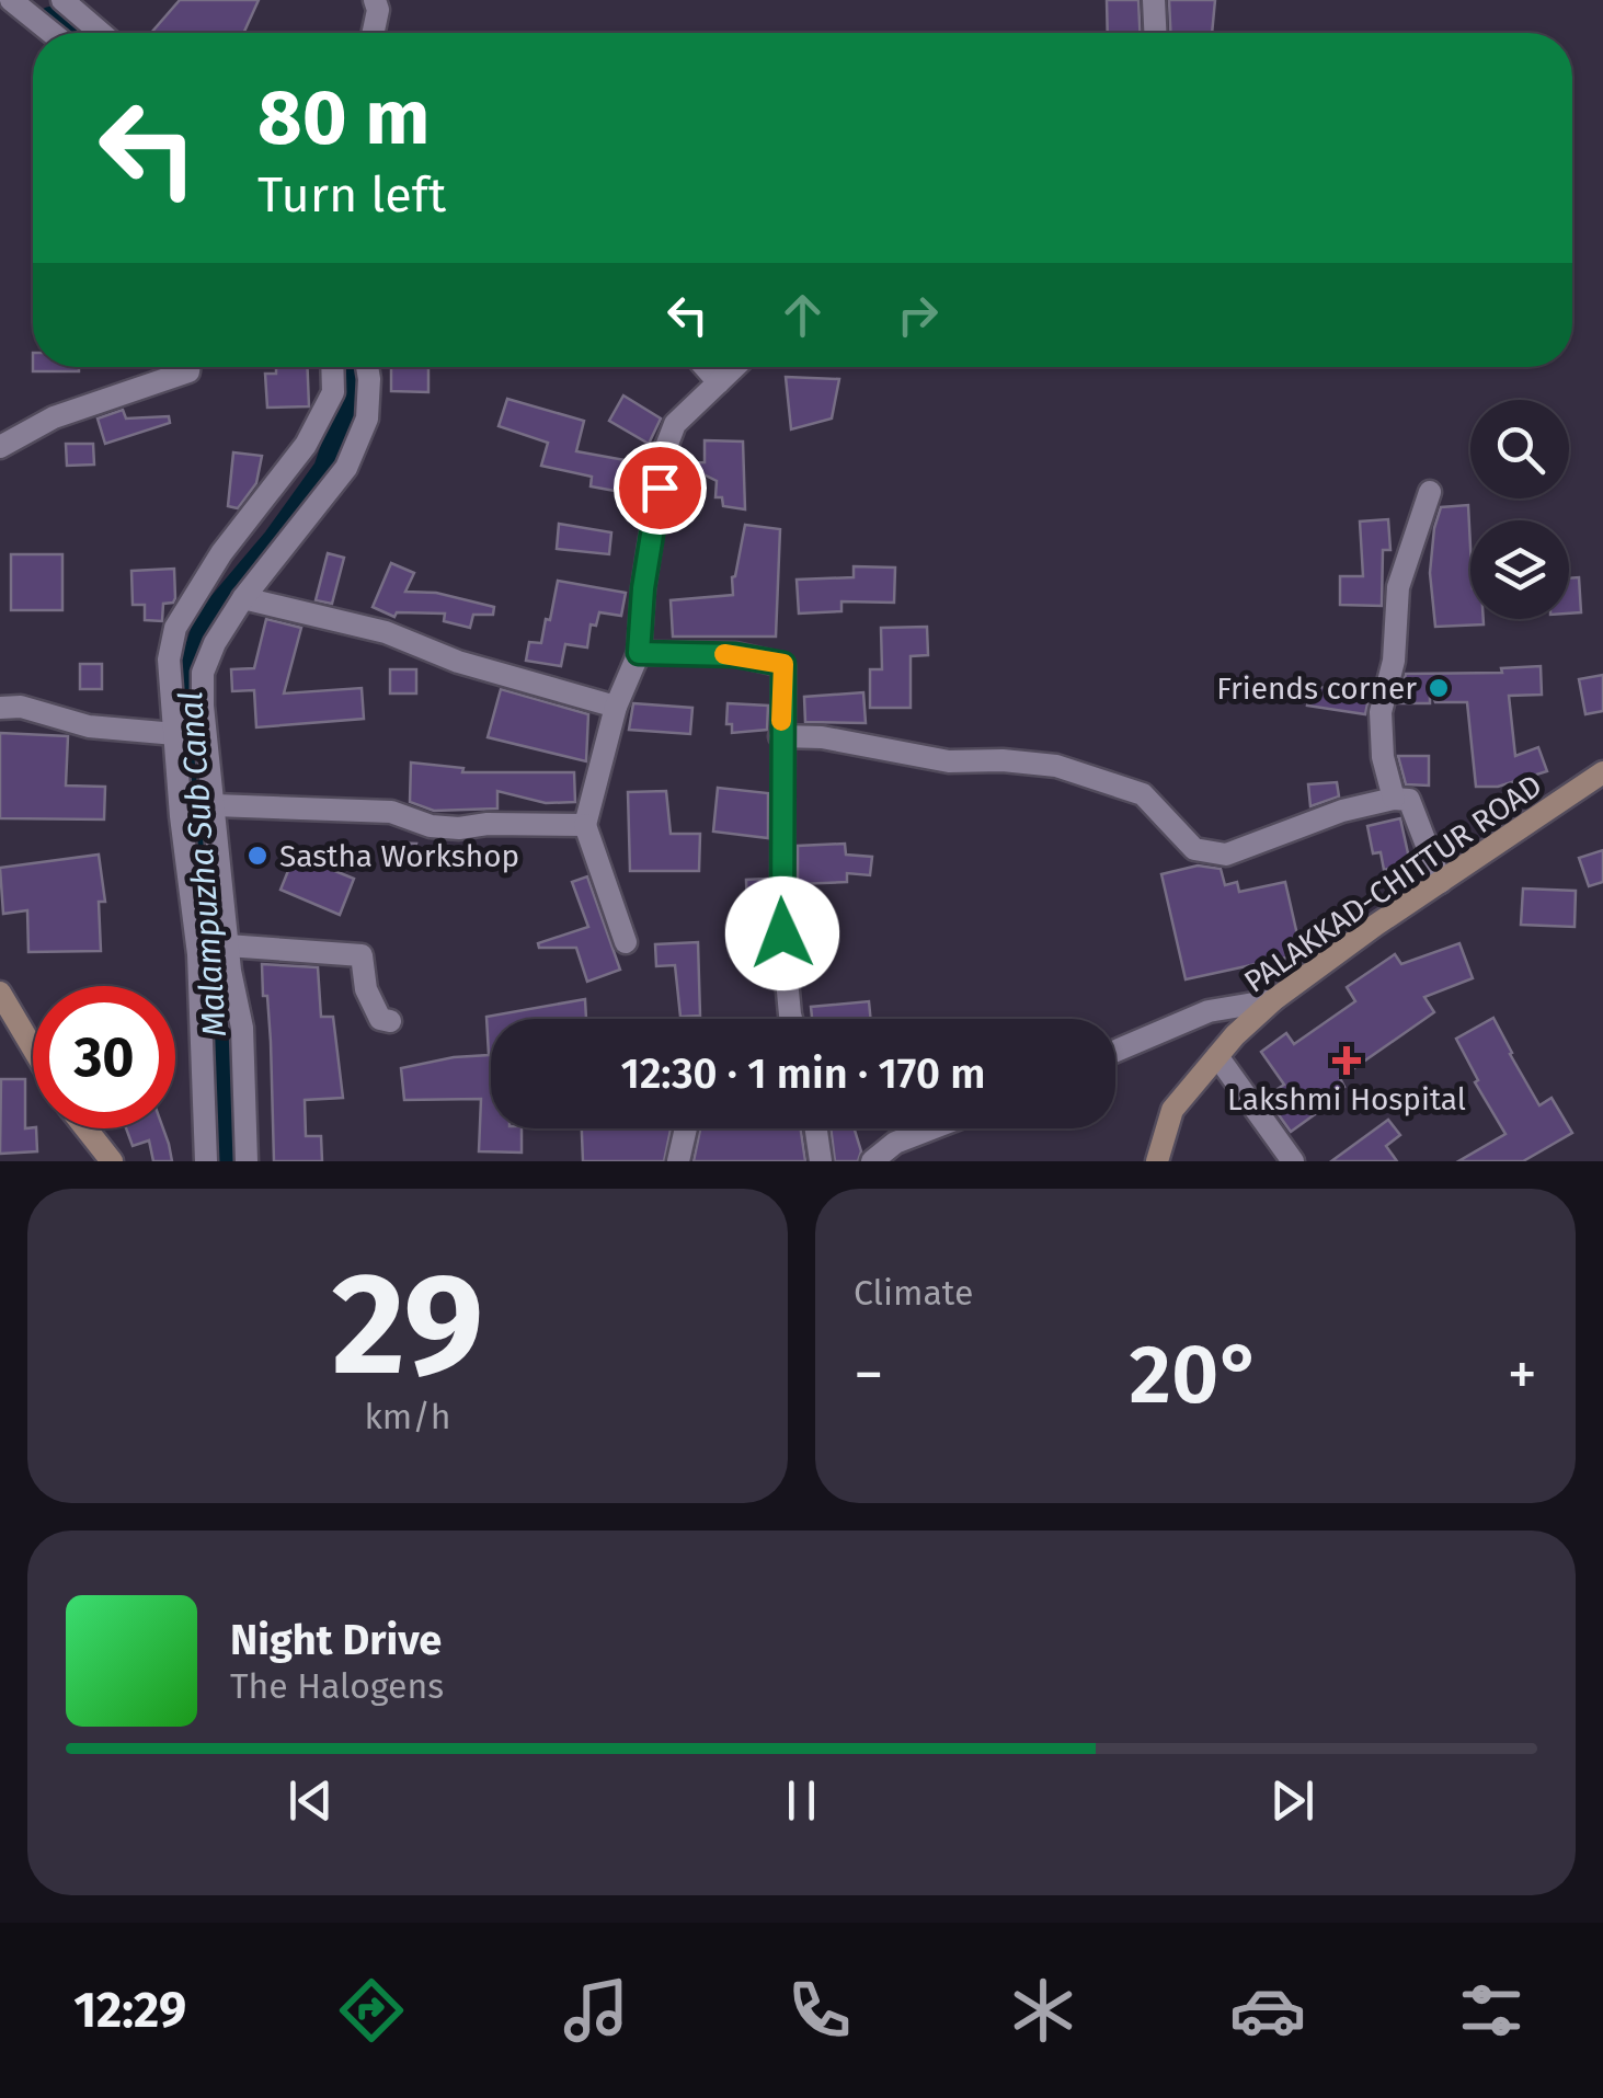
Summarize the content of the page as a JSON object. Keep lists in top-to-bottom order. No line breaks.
{"streets":{"main road":["PALAKKAD-CHITTUR ROAD"]},"water":["Malampuzha Sub Canal"],"places":{"other":["Friends corner","Sastha Workshop"],"health":["Lakshmi Hospital"]},"page":{"turn":["80 m","Turn left"],"limit":"30","trip":"12:30 · 1 min · 170 m","tile":[["29","km/h"],"Climate"],"heat":["−","20°","+"],"song":["Night Drive","The Halogens"],"tabs":"12:29"}}
